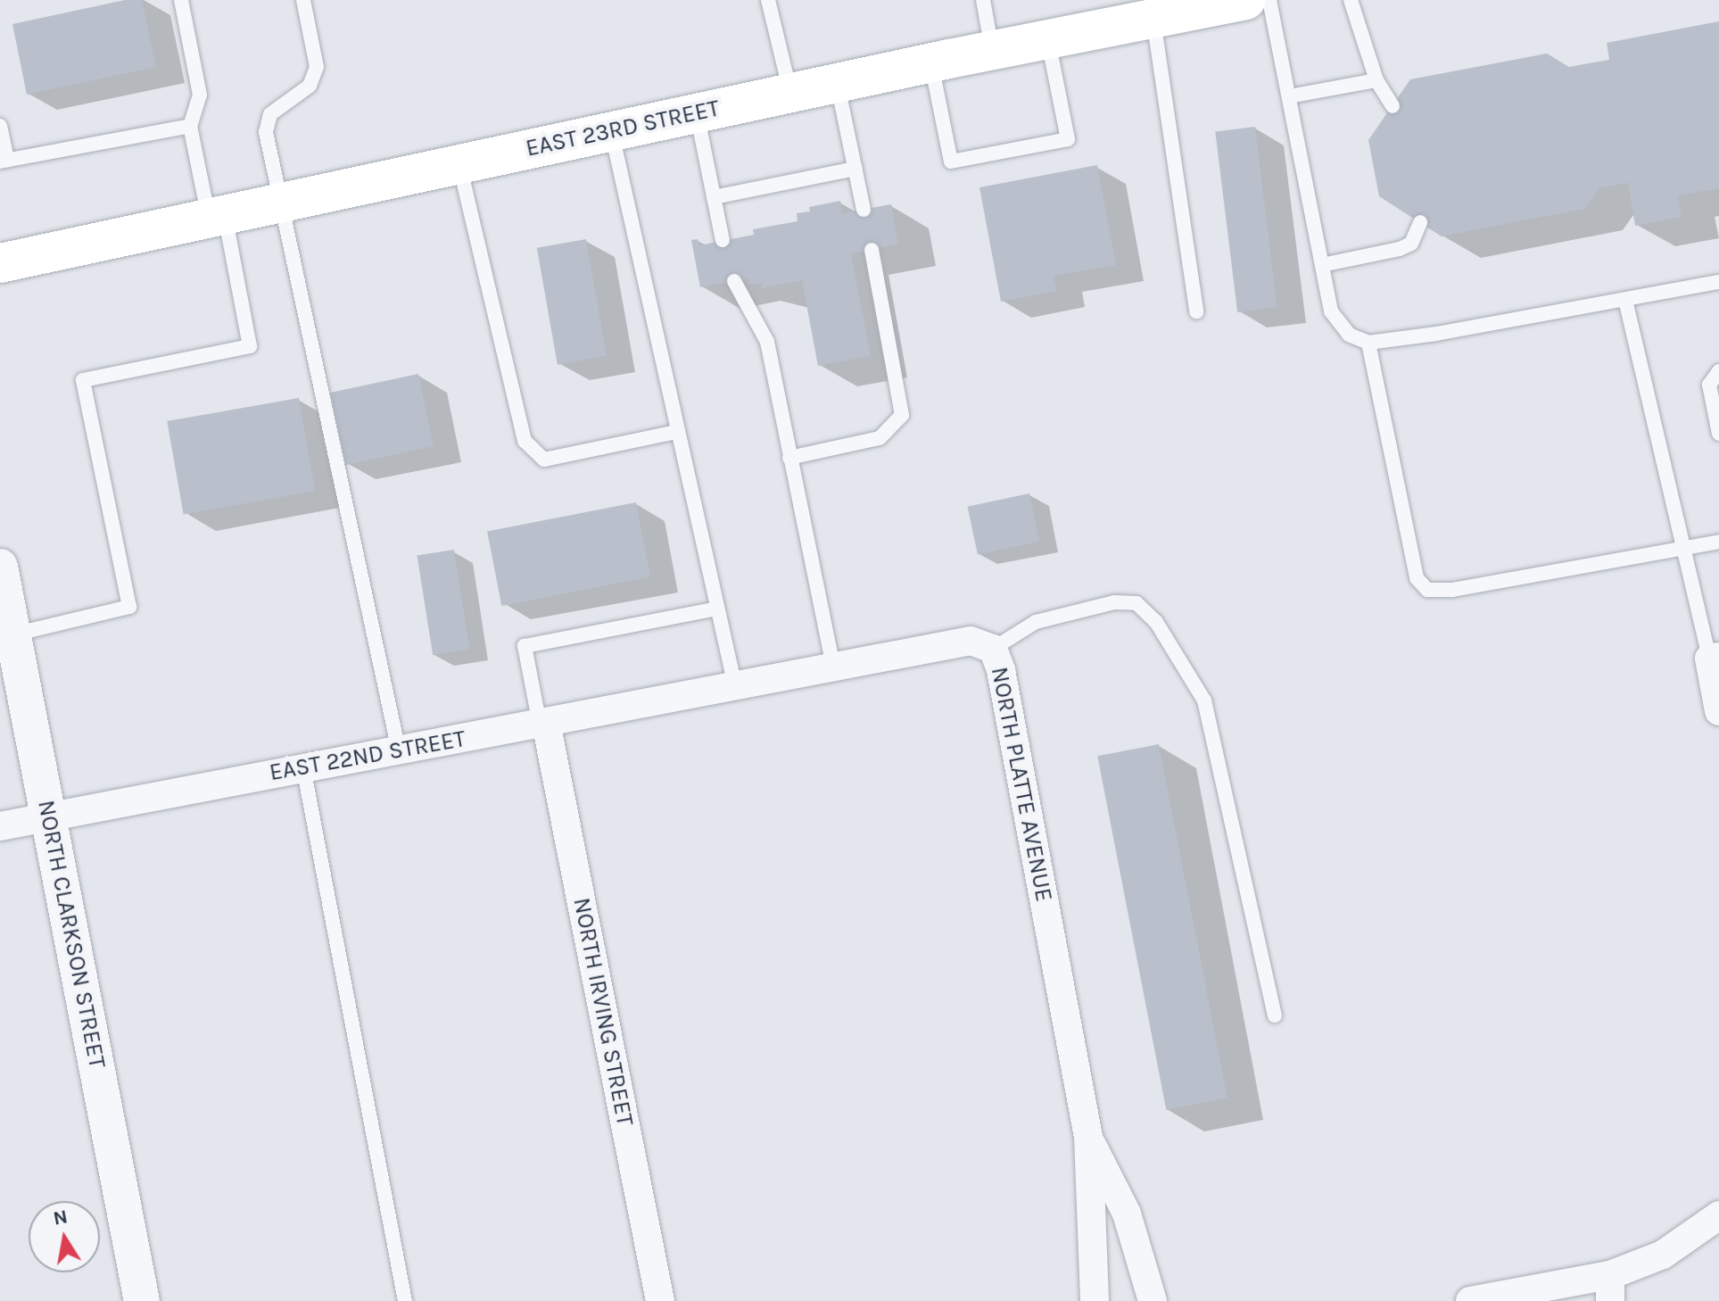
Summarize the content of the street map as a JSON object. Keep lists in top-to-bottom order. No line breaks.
{"streets":{"main road":["EAST 23RD STREET"],"street":["EAST 22ND STREET","NORTH PLATTE AVENUE","NORTH CLARKSON STREET","NORTH IRVING STREET"]},"crossings":[["EAST 22ND STREET","NORTH PLATTE AVENUE"],["EAST 22ND STREET","NORTH CLARKSON STREET"],["EAST 22ND STREET","NORTH IRVING STREET"]],"north":"top"}
